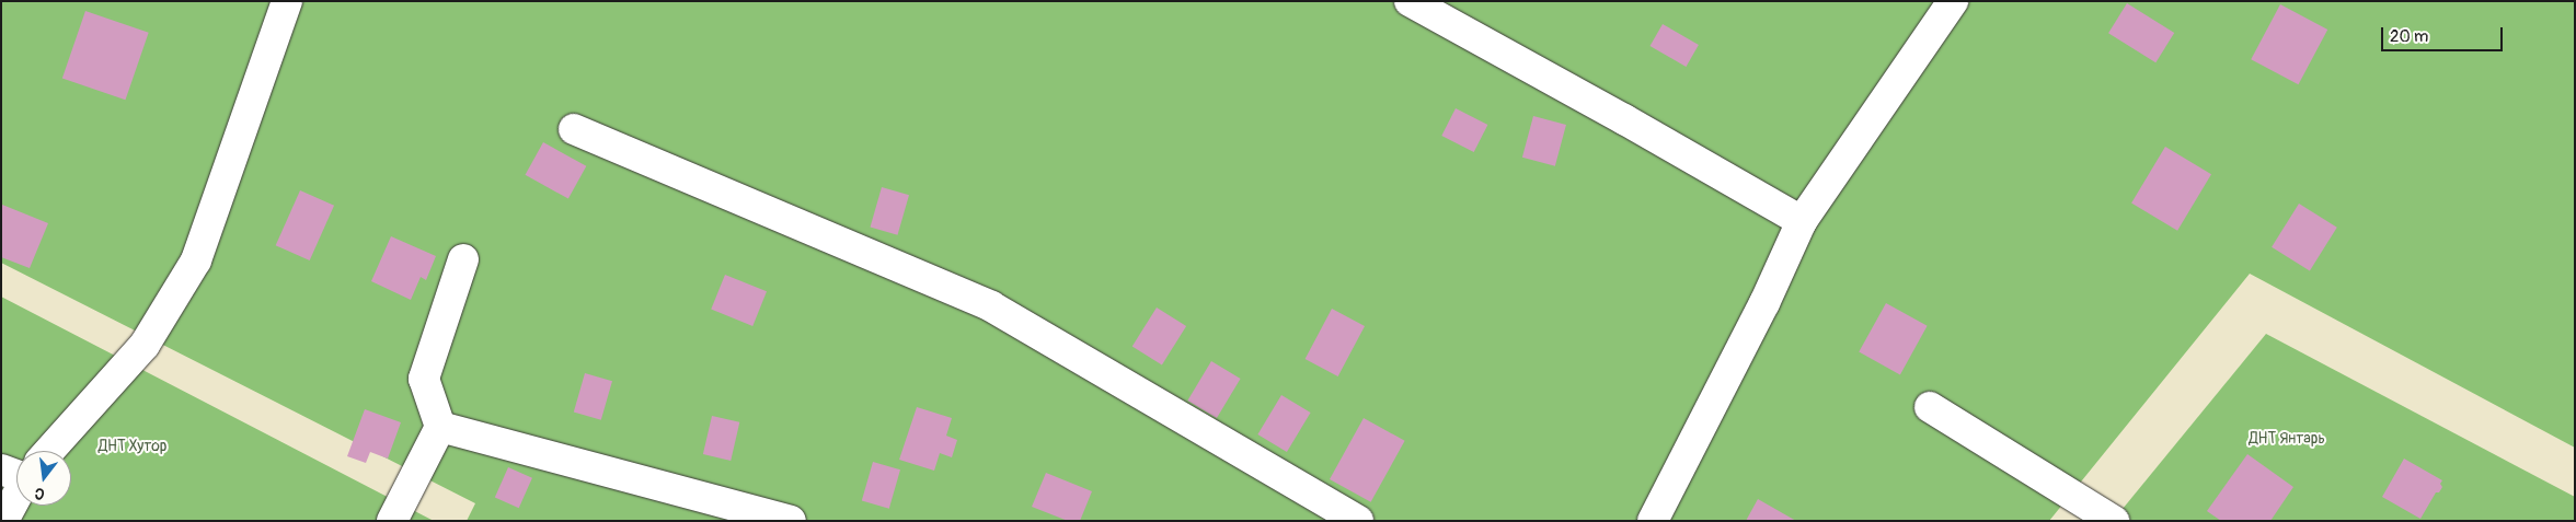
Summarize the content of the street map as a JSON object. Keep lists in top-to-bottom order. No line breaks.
{"parks":["ДНТ Янтарь","ДНТ Хутор"],"scale_bar":"20 m","north":"bottom"}
